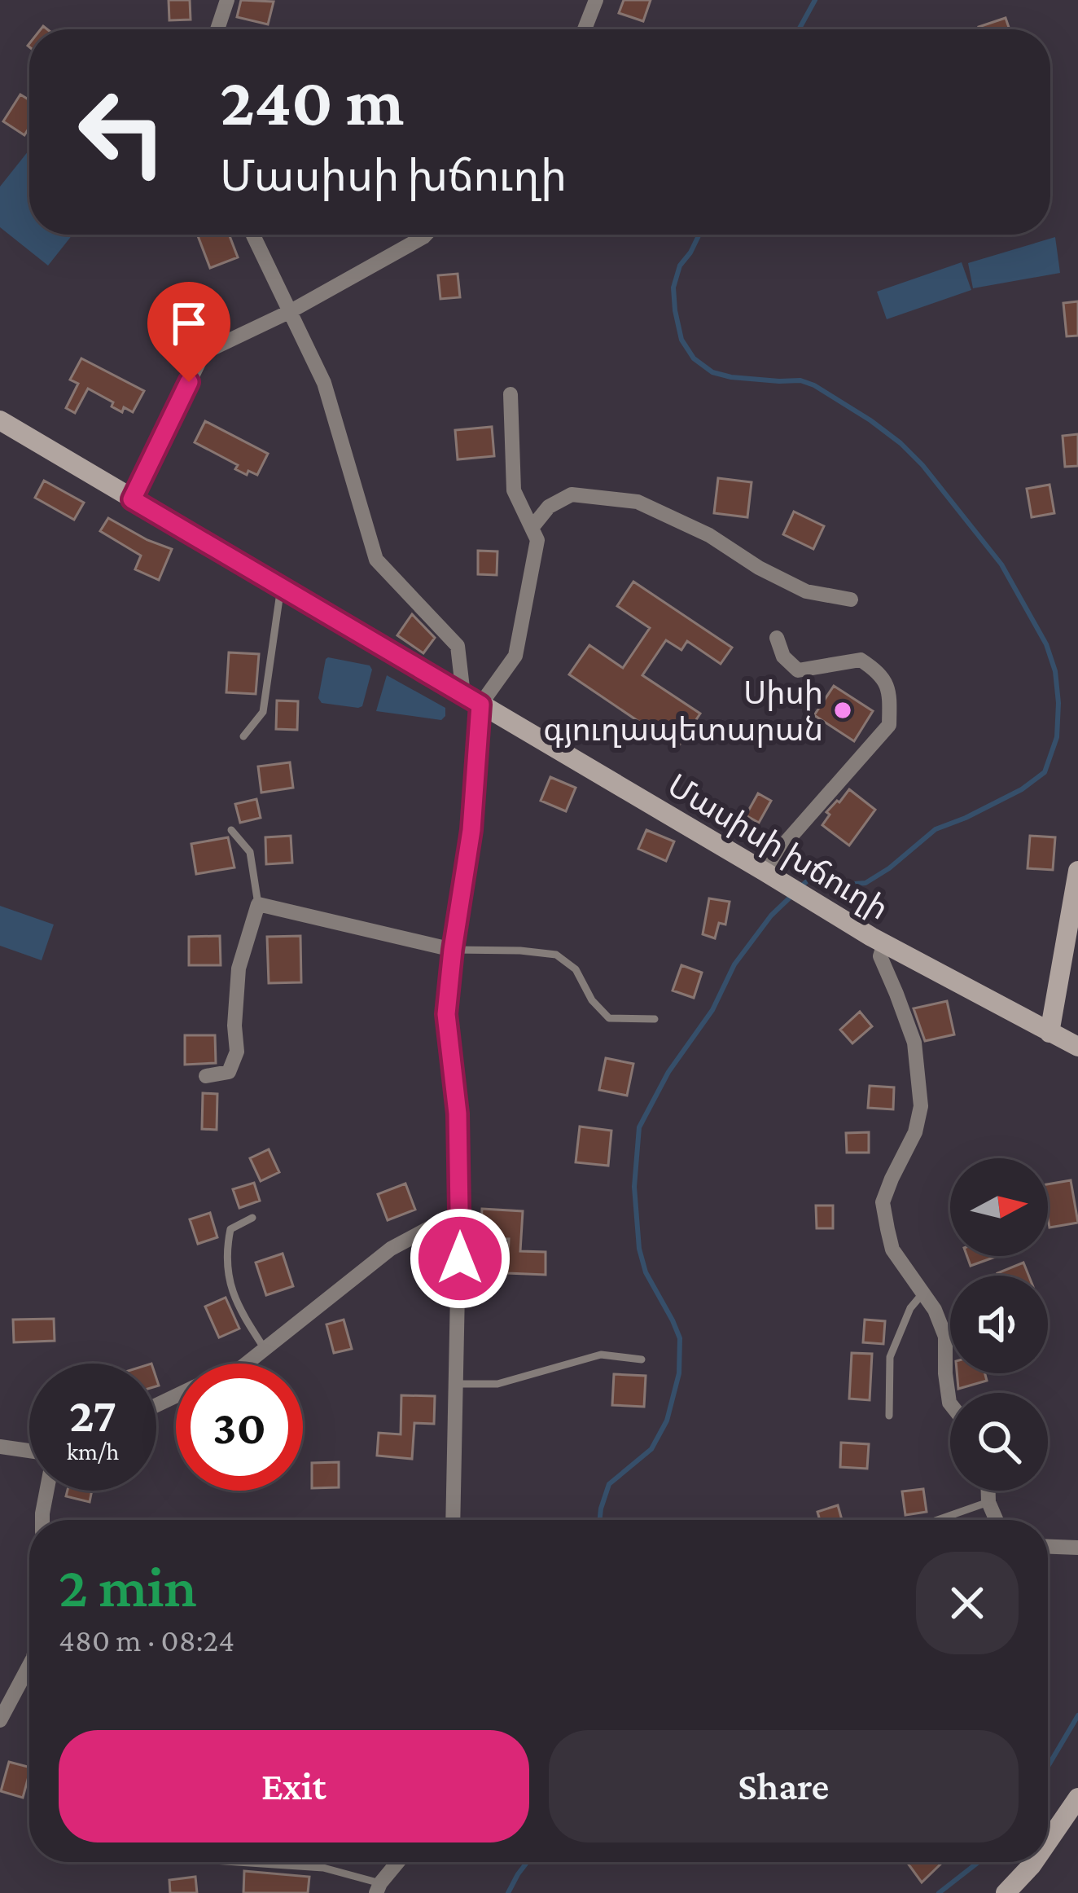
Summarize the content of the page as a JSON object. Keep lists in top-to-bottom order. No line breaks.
{"streets":{"main road":["Մասիսի խճուղի"]},"places":["Սիսի գյուղապետարան"],"north":"right","page":{"turn":["240 m","Մասիսի խճուղի"],"speed":"27 km/h","limit":"30","heading":["2 min","480 m · 08:24"],"buttons":["Exit","Share"]}}
